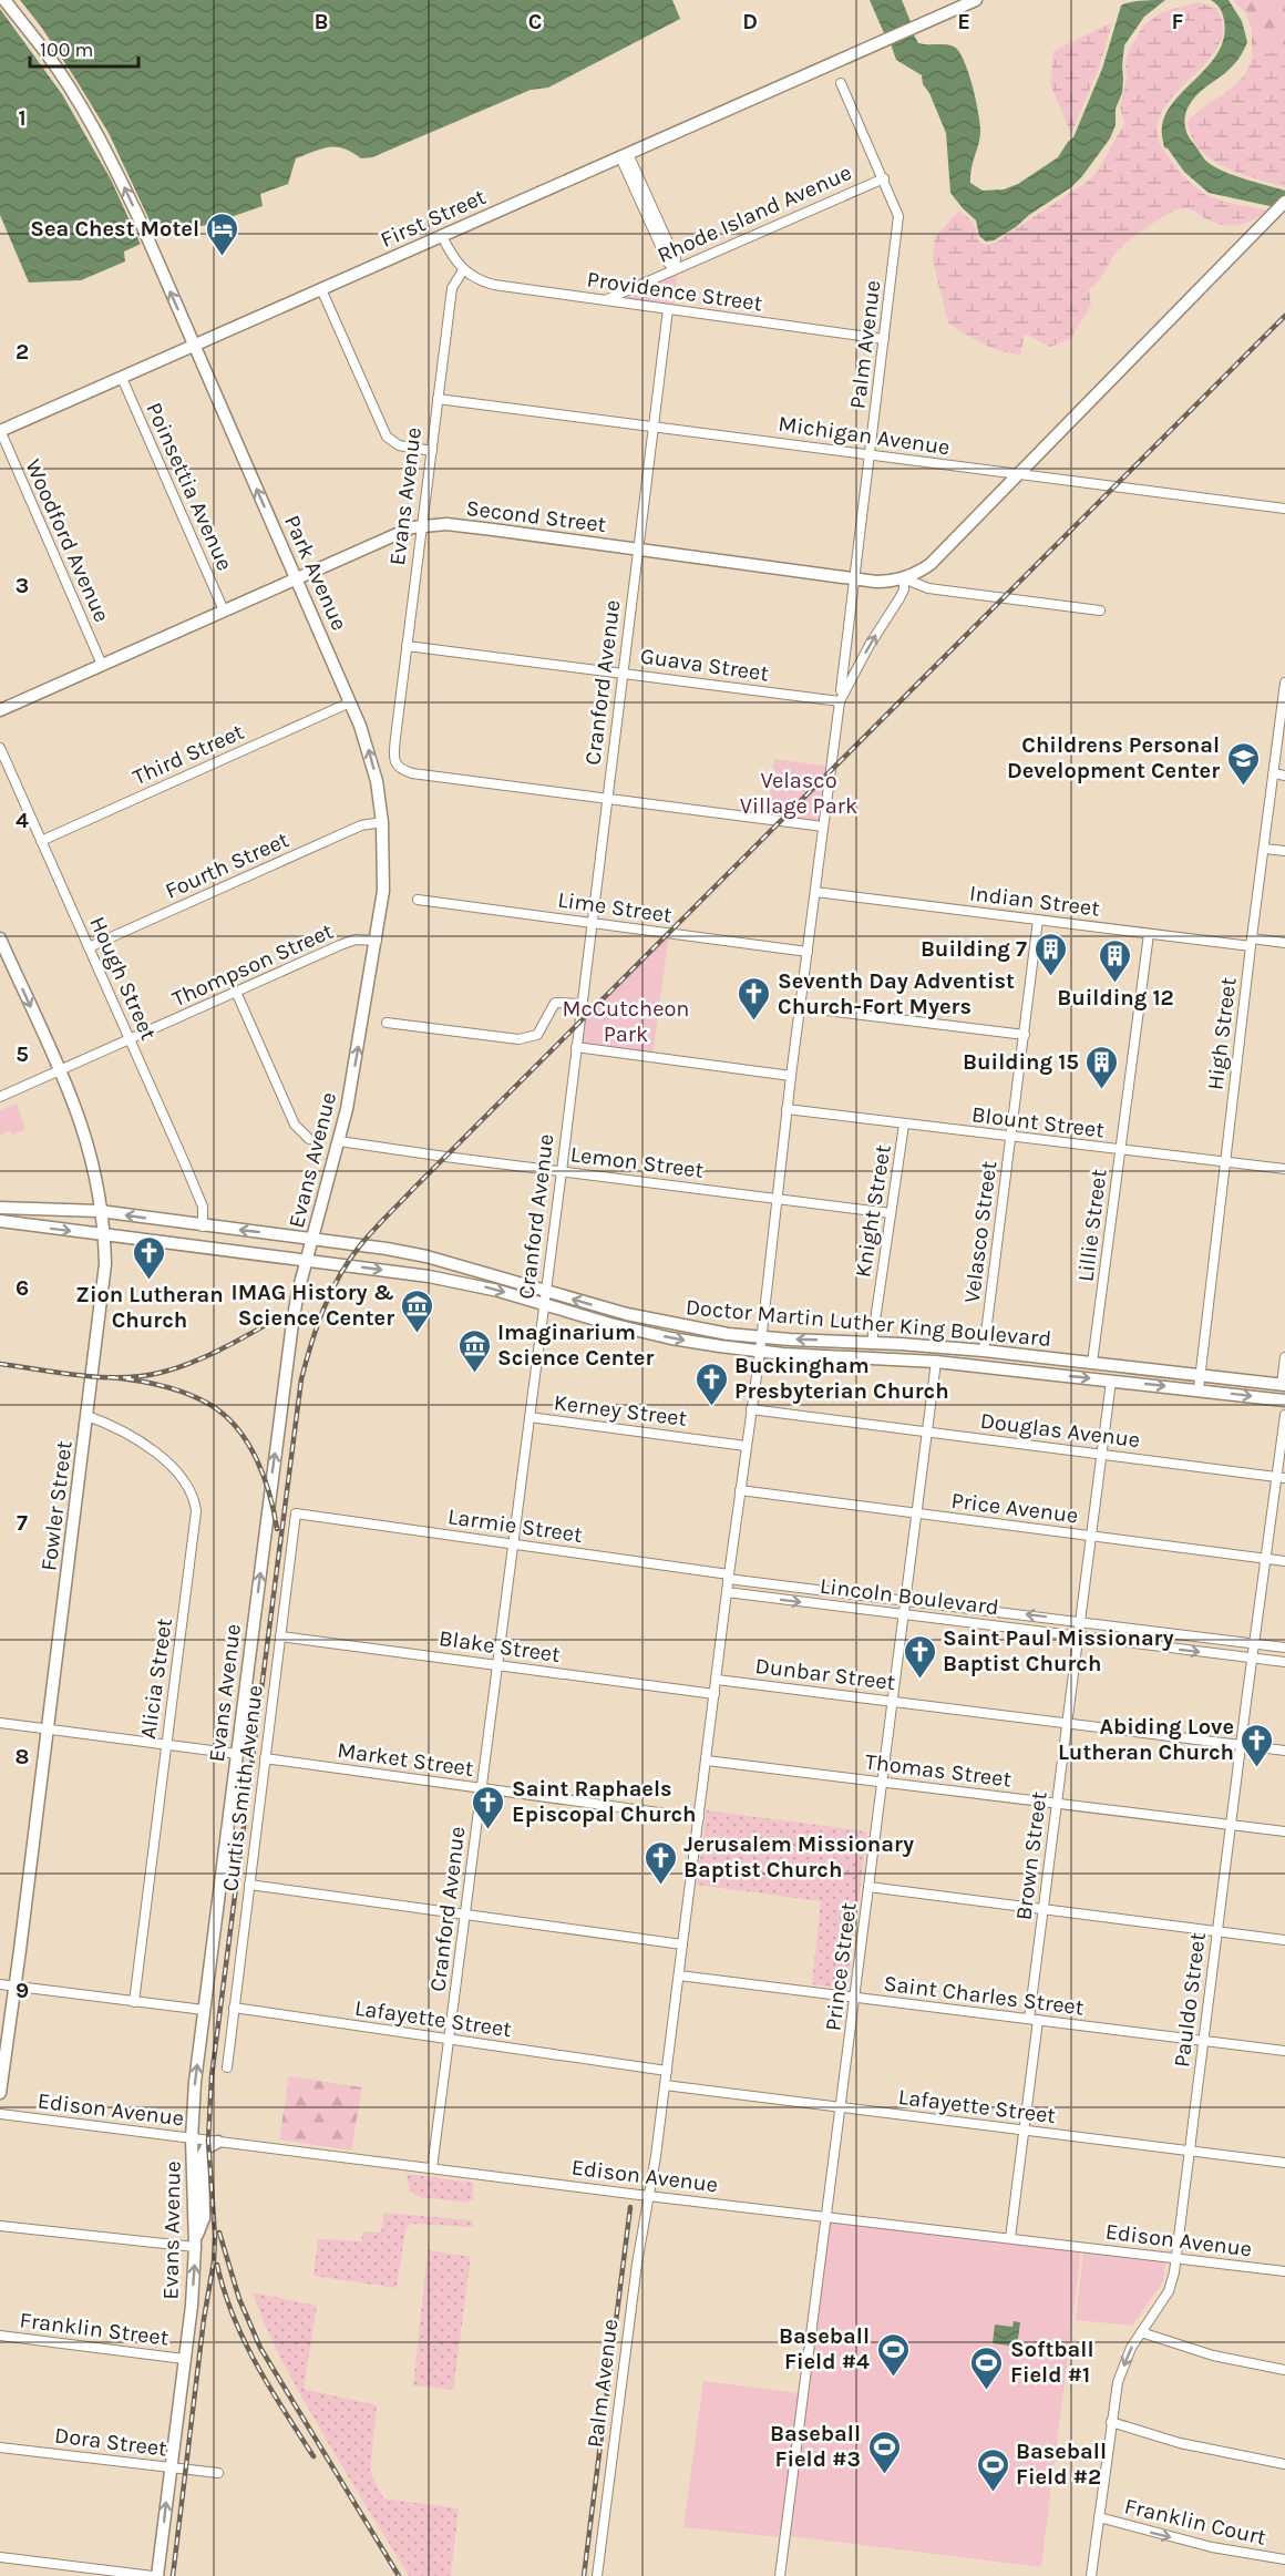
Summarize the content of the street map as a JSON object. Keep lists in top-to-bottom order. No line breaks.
{"streets":{"main road":["First Street","Evans Avenue","Second Street","Park Avenue","Doctor Martin Luther King Boulevard","Fowler Street"],"street":["Rhode Island Avenue","Providence Street","Palm Avenue","Michigan Avenue","Poinsettia Avenue","Woodford Avenue","Guava Street","Cranford Avenue","Third Street","Fourth Street","Indian Street","Lime Street","Thompson Street","Hough Street","High Street","Blount Street","Lemon Street","Knight Street","Lillie Street","Velasco Street","Kerney Street","Douglas Avenue","Price Avenue","Larmie Street","Lincoln Boulevard","Blake Street","Dunbar Street","Alicia Street","Market Street","Thomas Street","Curtis Smith Avenue","Brown Street","Prince Street","Saint Charles Street","Pauldo Street","Lafayette Street","Edison Avenue","Franklin Street","Dora Street","Franklin Court"]},"crossings":[["Rhode Island Avenue","Providence Street"],["Rhode Island Avenue","Palm Avenue"],["First Street","Poinsettia Avenue"],["First Street","Woodford Avenue"],["First Street","Park Avenue"],["Providence Street","Palm Avenue"],["Providence Street","Evans Avenue"],["Providence Street","Cranford Avenue"],["Palm Avenue","Michigan Avenue"],["Palm Avenue","Second Street"],["Palm Avenue","Guava Street"],["Palm Avenue","Indian Street"],["Palm Avenue","Lime Street"],["Palm Avenue","Blount Street"],["Palm Avenue","Lemon Street"],["Palm Avenue","Doctor Martin Luther King Boulevard"],["Palm Avenue","Kerney Street"],["Palm Avenue","Douglas Avenue"],["Palm Avenue","Price Avenue"],["Palm Avenue","Larmie Street"],["Palm Avenue","Lincoln Boulevard"],["Palm Avenue","Blake Street"],["Palm Avenue","Dunbar Street"],["Palm Avenue","Market Street"],["Palm Avenue","Thomas Street"],["Palm Avenue","Saint Charles Street"],["Palm Avenue","Lafayette Street"],["Palm Avenue","Edison Avenue"],["Michigan Avenue","Evans Avenue"],["Michigan Avenue","Cranford Avenue"],["Poinsettia Avenue","Second Street"],["Evans Avenue","Second Street"],["Evans Avenue","Park Avenue"],["Evans Avenue","Guava Street"],["Evans Avenue","Cranford Avenue"],["Evans Avenue","Fourth Street"],["Evans Avenue","Thompson Street"],["Evans Avenue","Lemon Street"],["Evans Avenue","Doctor Martin Luther King Boulevard"],["Evans Avenue","Edison Avenue"],["Evans Avenue","Franklin Street"],["Evans Avenue","Dora Street"],["Second Street","Woodford Avenue"],["Second Street","Park Avenue"],["Second Street","Cranford Avenue"],["Park Avenue","Third Street"],["Park Avenue","Fourth Street"],["Guava Street","Cranford Avenue"],["Cranford Avenue","Lime Street"],["Cranford Avenue","Lemon Street"],["Cranford Avenue","Doctor Martin Luther King Boulevard"],["Cranford Avenue","Kerney Street"],["Cranford Avenue","Larmie Street"],["Cranford Avenue","Blake Street"],["Cranford Avenue","Market Street"],["Cranford Avenue","Lafayette Street"],["Cranford Avenue","Edison Avenue"],["Third Street","Hough Street"],["Fourth Street","Hough Street"],["Indian Street","High Street"],["Indian Street","Lillie Street"],["Indian Street","Velasco Street"],["Thompson Street","Hough Street"],["Thompson Street","Fowler Street"],["Hough Street","Doctor Martin Luther King Boulevard"],["High Street","Blount Street"],["High Street","Doctor Martin Luther King Boulevard"],["Blount Street","Knight Street"],["Blount Street","Lillie Street"],["Blount Street","Velasco Street"],["Lemon Street","Knight Street"],["Knight Street","Doctor Martin Luther King Boulevard"],["Lillie Street","Doctor Martin Luther King Boulevard"],["Velasco Street","Doctor Martin Luther King Boulevard"],["Doctor Martin Luther King Boulevard","Fowler Street"],["Doctor Martin Luther King Boulevard","Brown Street"],["Doctor Martin Luther King Boulevard","Prince Street"],["Douglas Avenue","Brown Street"],["Douglas Avenue","Prince Street"],["Douglas Avenue","Pauldo Street"],["Fowler Street","Alicia Street"],["Price Avenue","Brown Street"],["Price Avenue","Prince Street"],["Price Avenue","Pauldo Street"],["Larmie Street","Lincoln Boulevard"],["Larmie Street","Curtis Smith Avenue"],["Lincoln Boulevard","Brown Street"],["Lincoln Boulevard","Prince Street"],["Lincoln Boulevard","Pauldo Street"],["Blake Street","Curtis Smith Avenue"],["Dunbar Street","Brown Street"],["Dunbar Street","Prince Street"],["Dunbar Street","Pauldo Street"],["Market Street","Curtis Smith Avenue"],["Thomas Street","Brown Street"],["Thomas Street","Prince Street"],["Thomas Street","Pauldo Street"],["Curtis Smith Avenue","Lafayette Street"],["Brown Street","Saint Charles Street"],["Brown Street","Lafayette Street"],["Brown Street","Edison Avenue"],["Prince Street","Saint Charles Street"],["Prince Street","Lafayette Street"],["Prince Street","Edison Avenue"],["Saint Charles Street","Pauldo Street"],["Pauldo Street","Lafayette Street"],["Pauldo Street","Edison Avenue"],["Pauldo Street","Franklin Court"]],"one_way":["Evans Avenue","Park Avenue","Franklin Court"],"parks":["Velasco Village Park","McCutcheon Park"],"places":{"hotel":["Sea Chest Motel"],"school or university":["Childrens Personal Development Center"],"building":["Building 7","Building 12","Building 15"],"church":["Seventh Day Adventist Church-Fort Myers","Zion Lutheran Church","Buckingham Presbyterian Church","Saint Paul Missionary Baptist Church","Abiding Love Lutheran Church","Saint Raphaels Episcopal Church","Jerusalem Missionary Baptist Church"],"museum":["IMAG History & Science Center","Imaginarium Science Center"],"sports":["Baseball Field #4","Softball Field #1","Baseball Field #3","Baseball Field #2"]},"scale_bar":"100 m","grid":{"columns":["B","C","D","E","F"],"rows":["1","2","3","4","5","6","7","8","9"]}}
